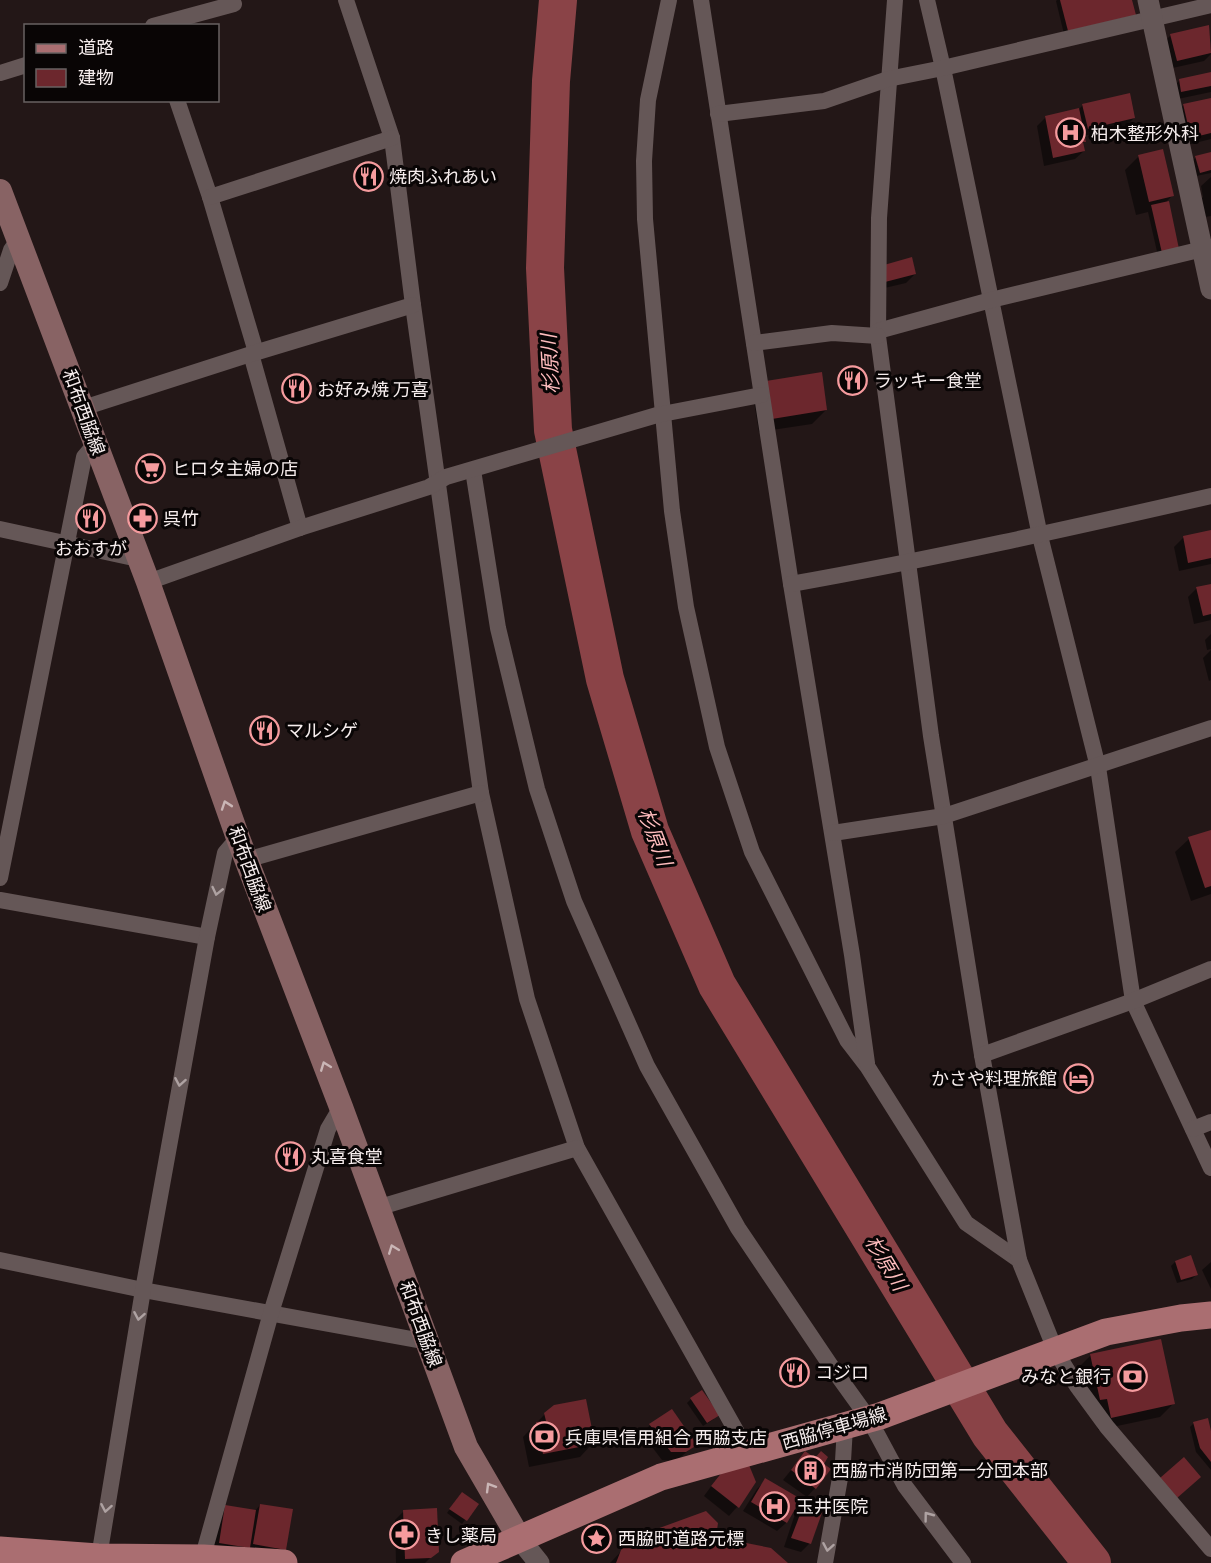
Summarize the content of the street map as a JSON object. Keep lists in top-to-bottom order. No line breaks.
{"streets":{"main road":["和布西脇線","西脇停車場線"]},"crossings":[["和布西脇線","西脇停車場線"]],"one_way":["和布西脇線"],"water":["杉原川"],"places":{"hospital":["柏木整形外科","玉井医院"],"restaurant":["焼肉ふれあい","ラッキー食堂","お好み焼 万喜","おおすが","マルシゲ","丸喜食堂","コジロ"],"supermarket":["ヒロタ主婦の店"],"pharmacy":["呉竹","きし薬局"],"hotel":["かさや料理旅館"],"bank":["みなと銀行","兵庫県信用組合 西脇支店"],"building":["西脇市消防団第一分団本部"],"place":["西脇町道路元標"]},"legend":["道路","建物"]}
